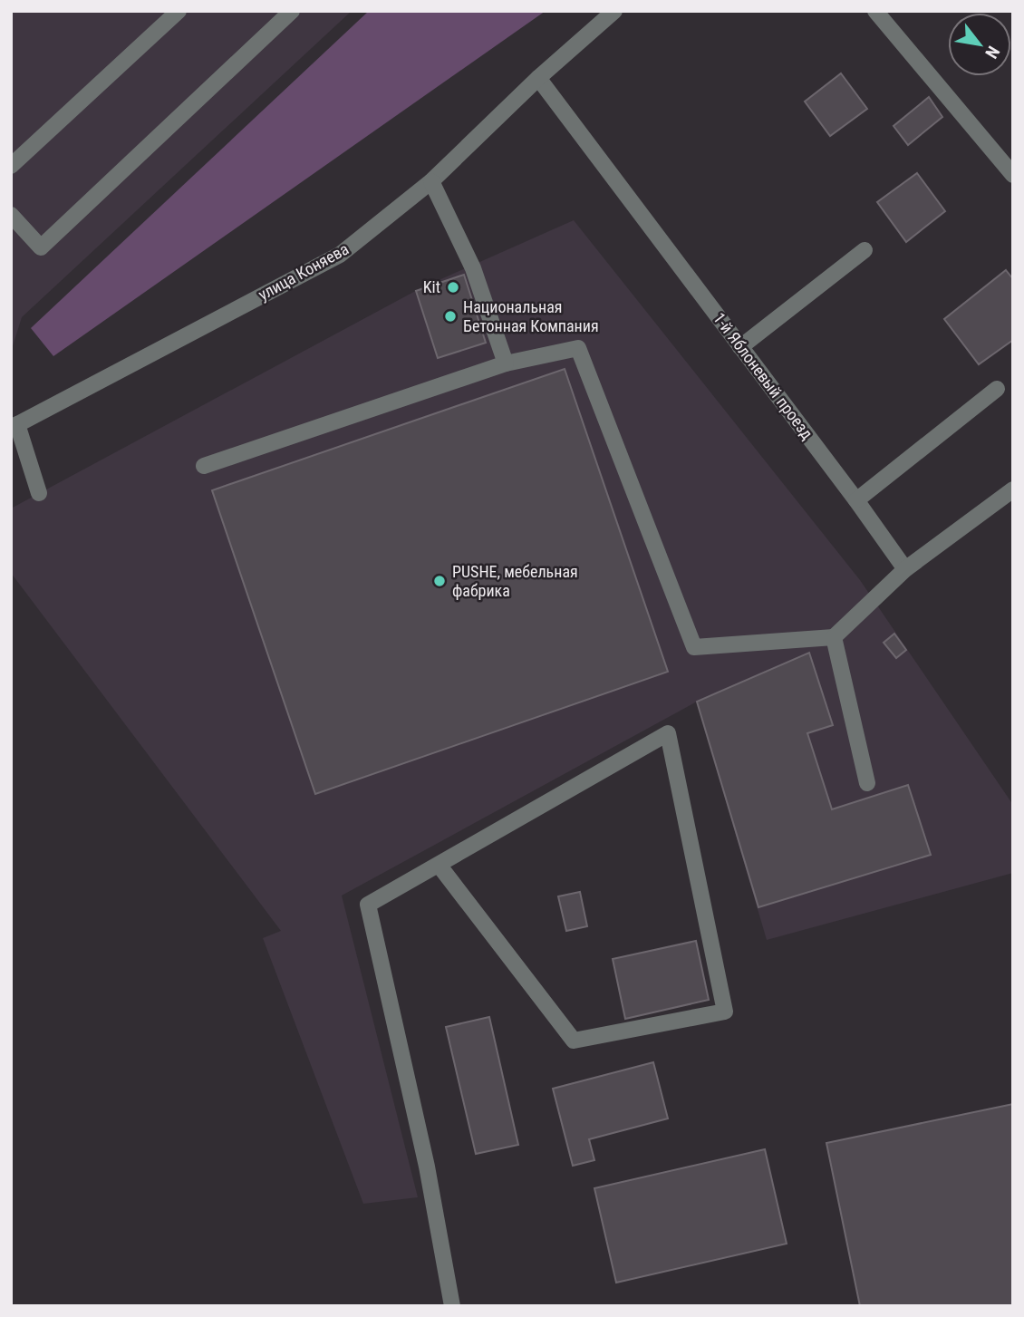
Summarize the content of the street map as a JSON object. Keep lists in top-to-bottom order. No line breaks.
{"streets":{"street":["улица Коняева","1-й Яблоневый проезд"]},"crossings":[["улица Коняева","1-й Яблоневый проезд"]],"places":["Kit","Национальная Бетонная Компания","PUSHE, мебельная фабрика"],"north":"bottom right"}
